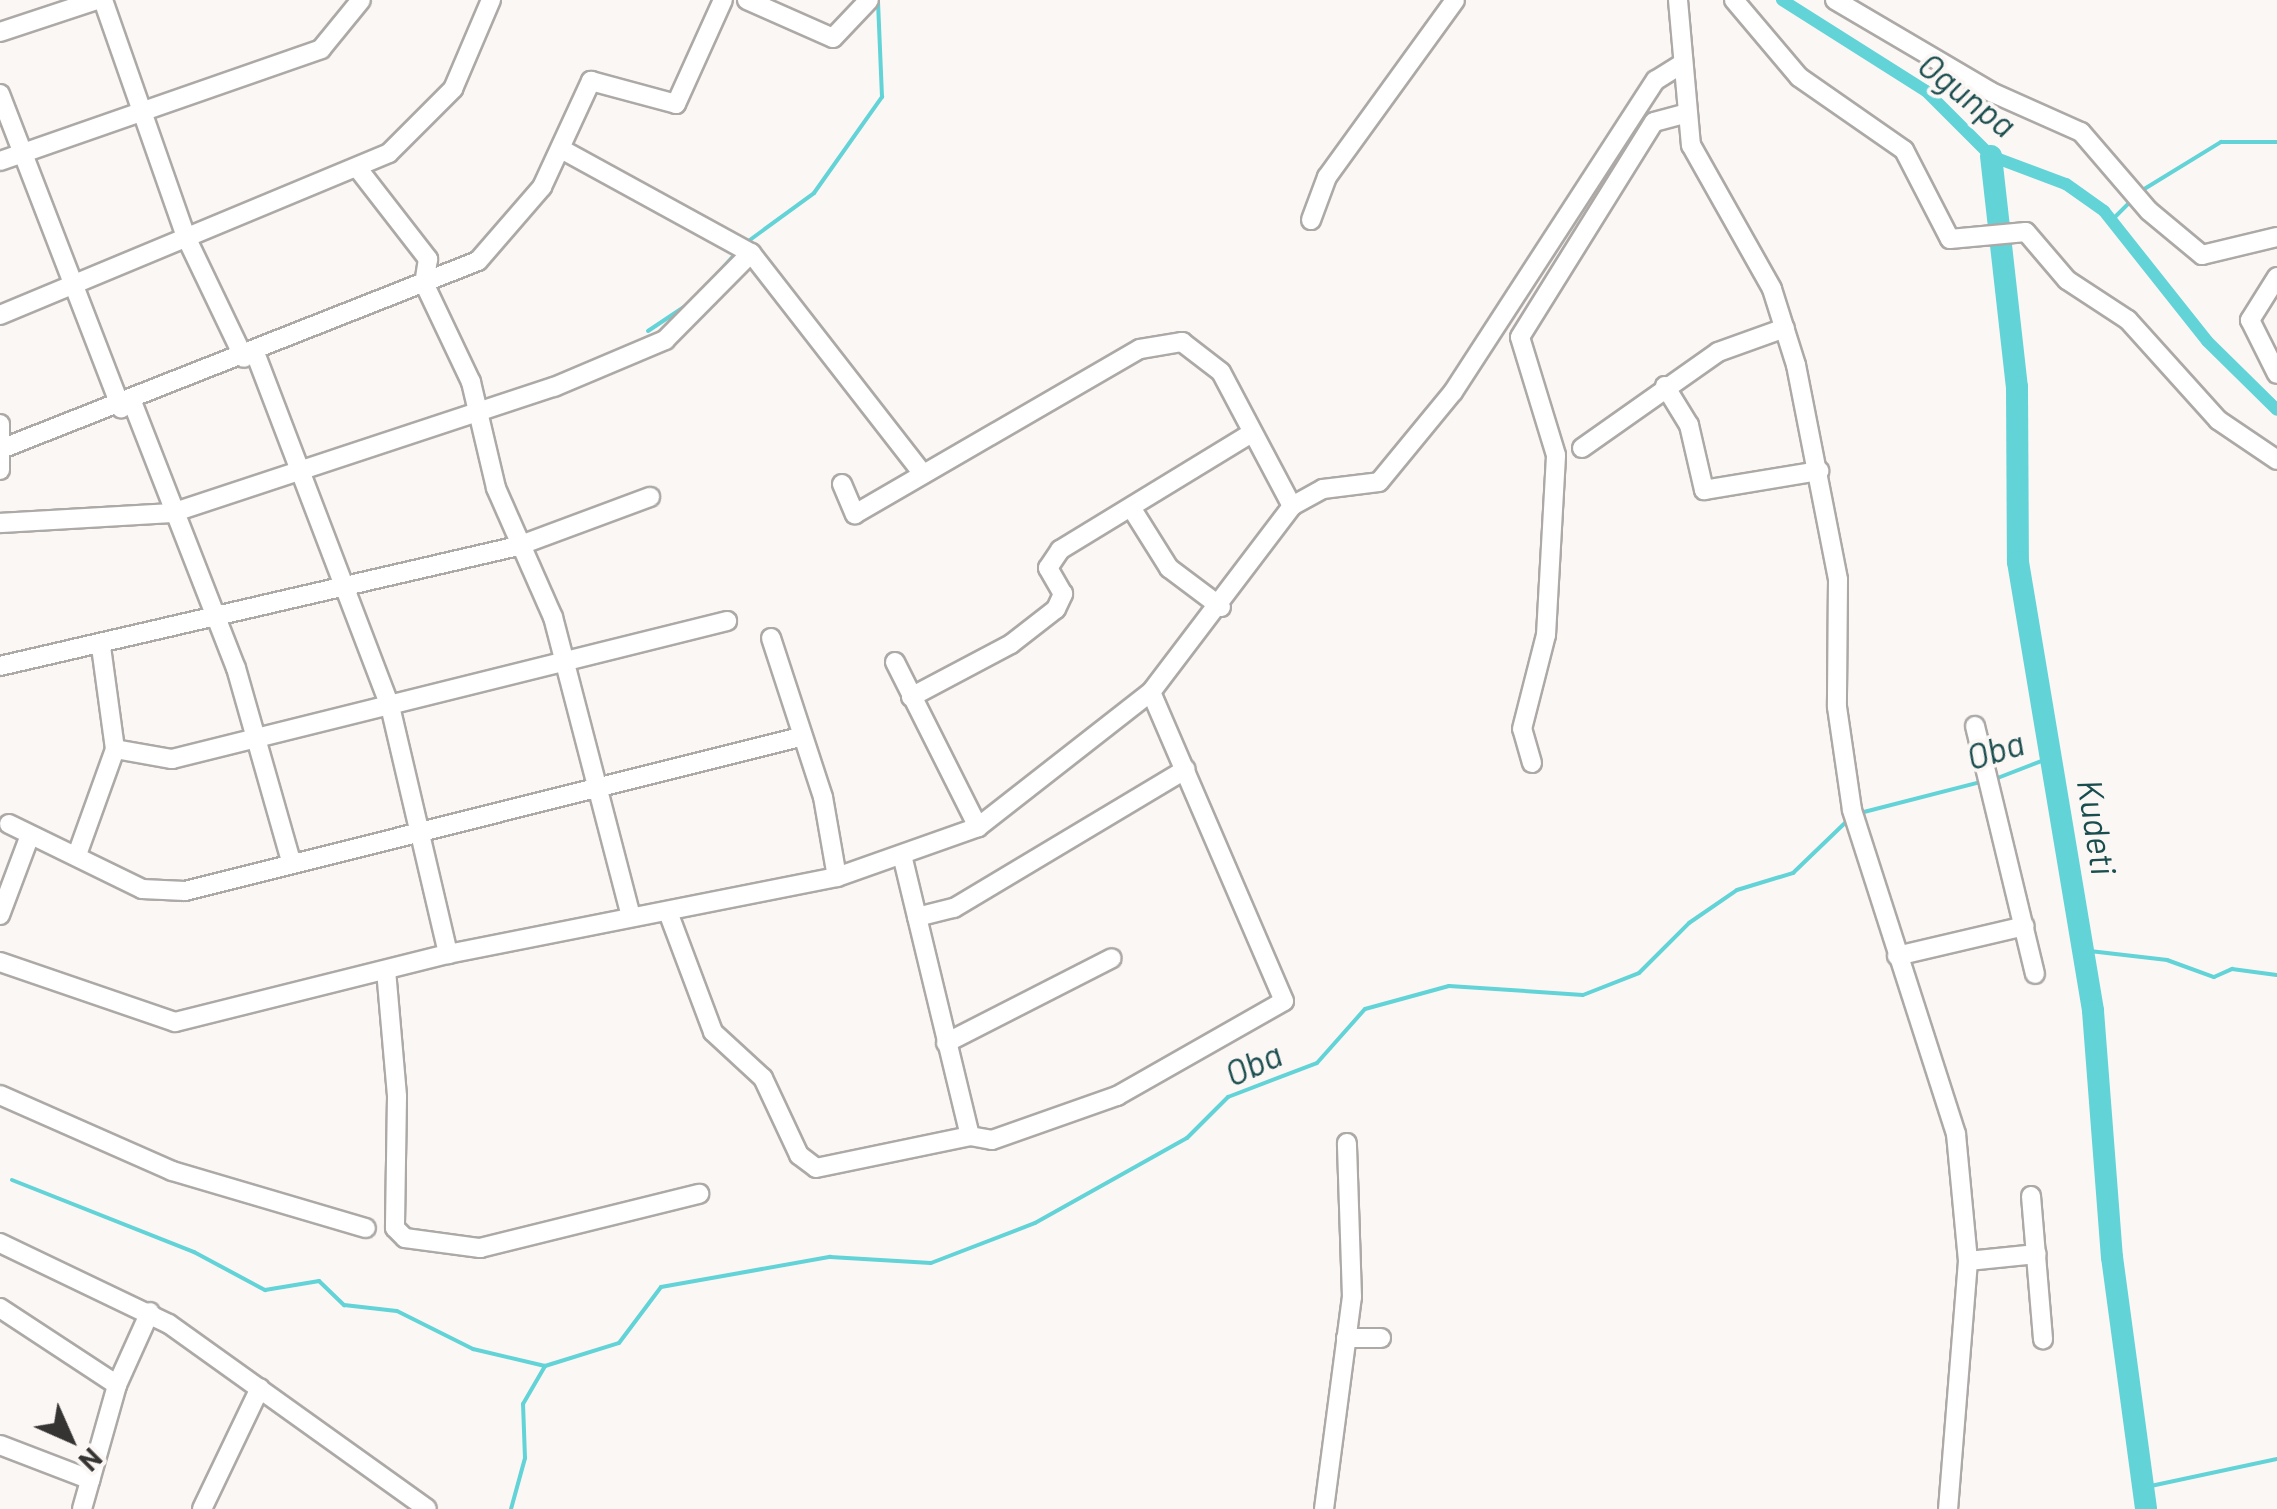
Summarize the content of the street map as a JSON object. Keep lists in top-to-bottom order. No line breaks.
{"water":["Ogunpa","Oba","Kudeti"],"north":"bottom right"}
